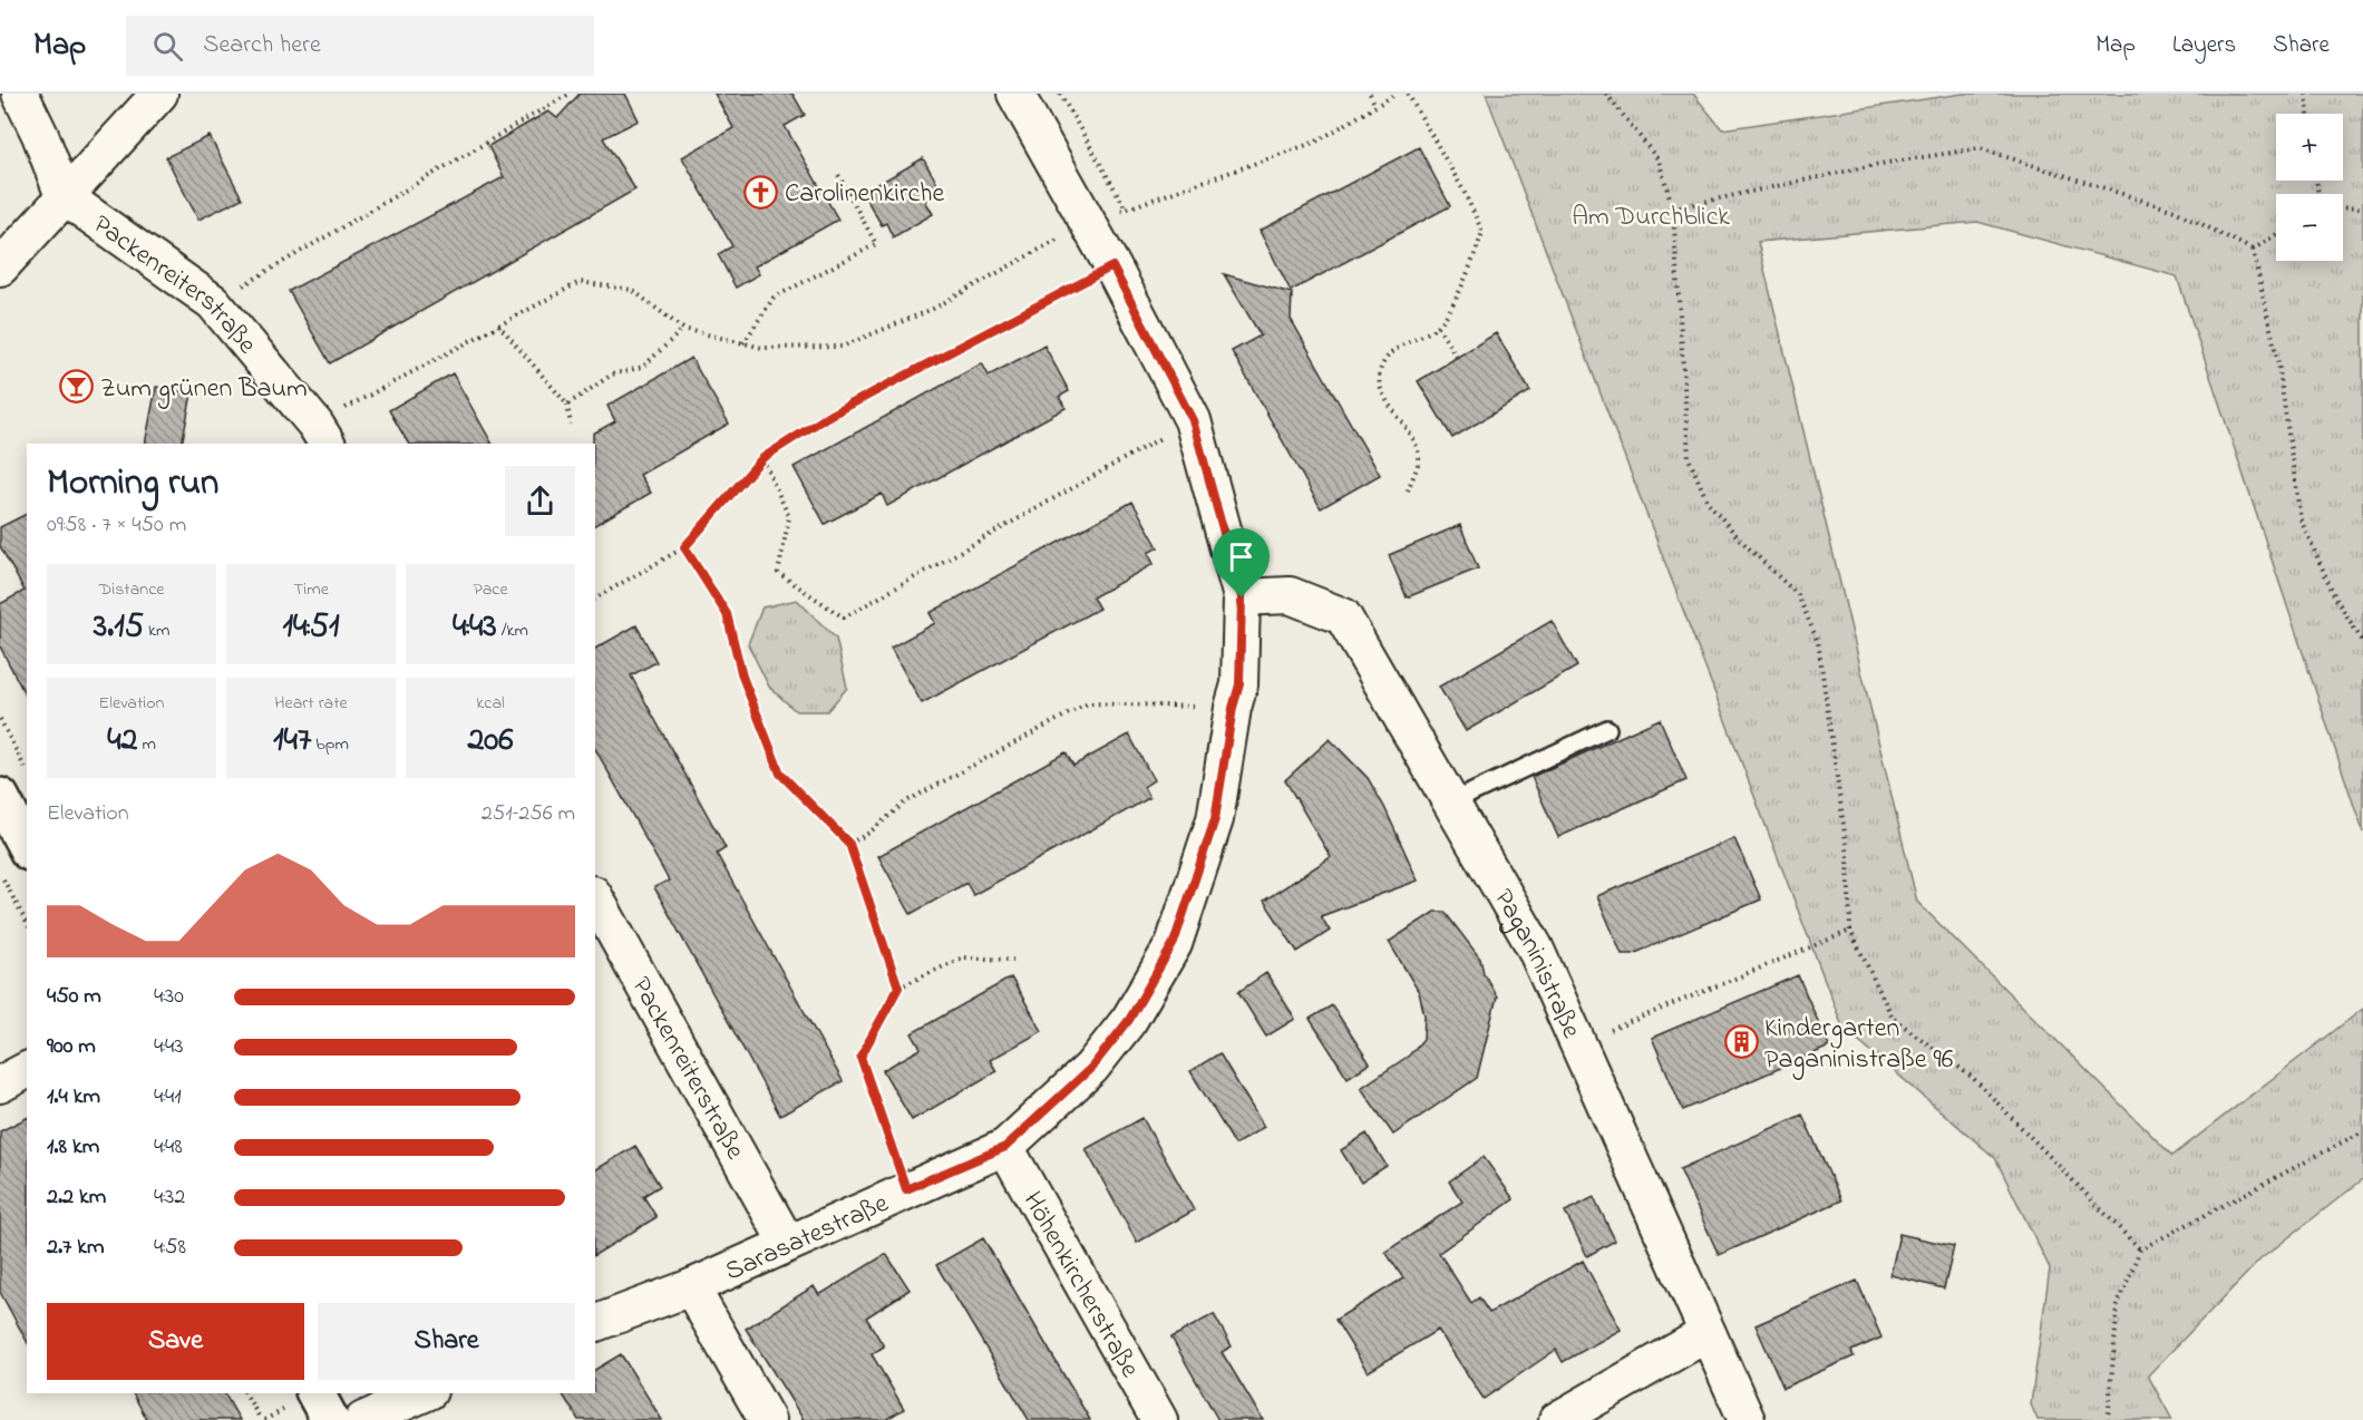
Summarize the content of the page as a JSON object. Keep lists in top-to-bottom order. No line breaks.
{"streets":{"street":["Packenreiterstraße","Paganinistraße","Sarasatestraße","Höhenkircherstraße"]},"crossings":[["Packenreiterstraße","Sarasatestraße"],["Paganinistraße","Sarasatestraße"],["Sarasatestraße","Höhenkircherstraße"]],"parks":["Am Durchblick"],"places":{"church":["Carolinenkirche"],"bar":["Zum grünen Baum"],"building":["Kindergarten Paganinistraße 96"]},"page":{"header":"Map","search":"Search here","nav":["Map","Layers","Share"],"map_buttons":["+","−"],"heading":["Morning run","09:58 · 7 × 450 m"],"stats":[["Distance","3.15 km"],["Time","14:51"],["Pace","4:43 /km"],["Elevation","42 m"],["Heart rate","147 bpm"],["kcal","206"]],"chart":["Elevation","251–256 m"],"list":[{"name":"450 m","note":"4:30"},{"name":"900 m","note":"4:43"},{"name":"1.4 km","note":"4:41"},{"name":"1.8 km","note":"4:48"},{"name":"2.2 km","note":"4:32"},{"name":"2.7 km","note":"4:58"}],"buttons":["Save","Share"]}}
